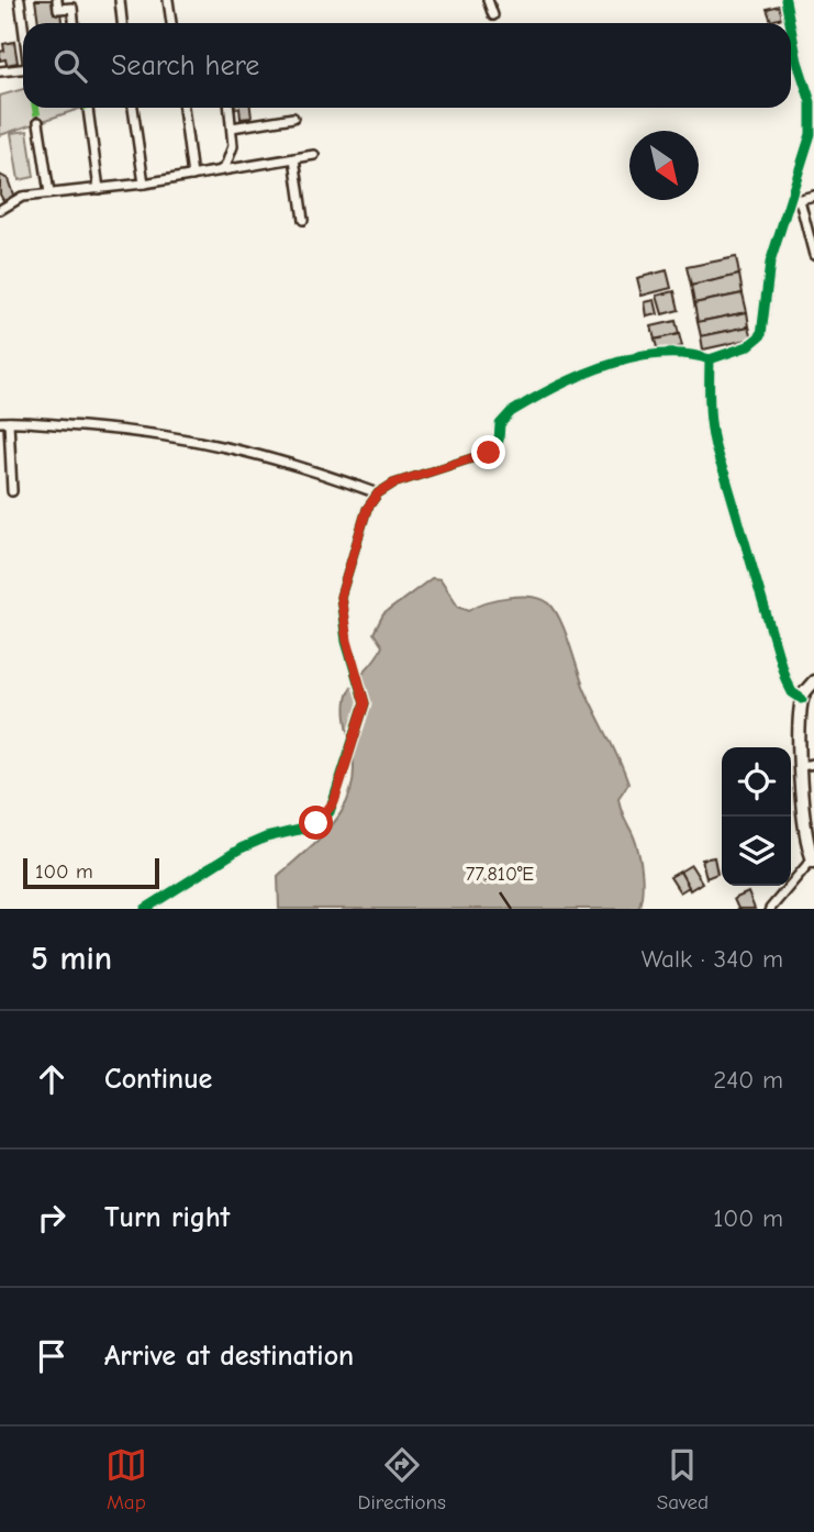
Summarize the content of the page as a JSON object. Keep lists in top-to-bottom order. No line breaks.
{"scale_bar":"100 m","north":"bottom right","page":{"search":"Search here","scale":"100 m","heading":["5 min","Walk · 340 m"],"list":[["Continue","240 m"],["Turn right","100 m"],"Arrive at destination"],"nav":["Map","Directions","Saved"]},"coordinates":["77.810°E"]}
